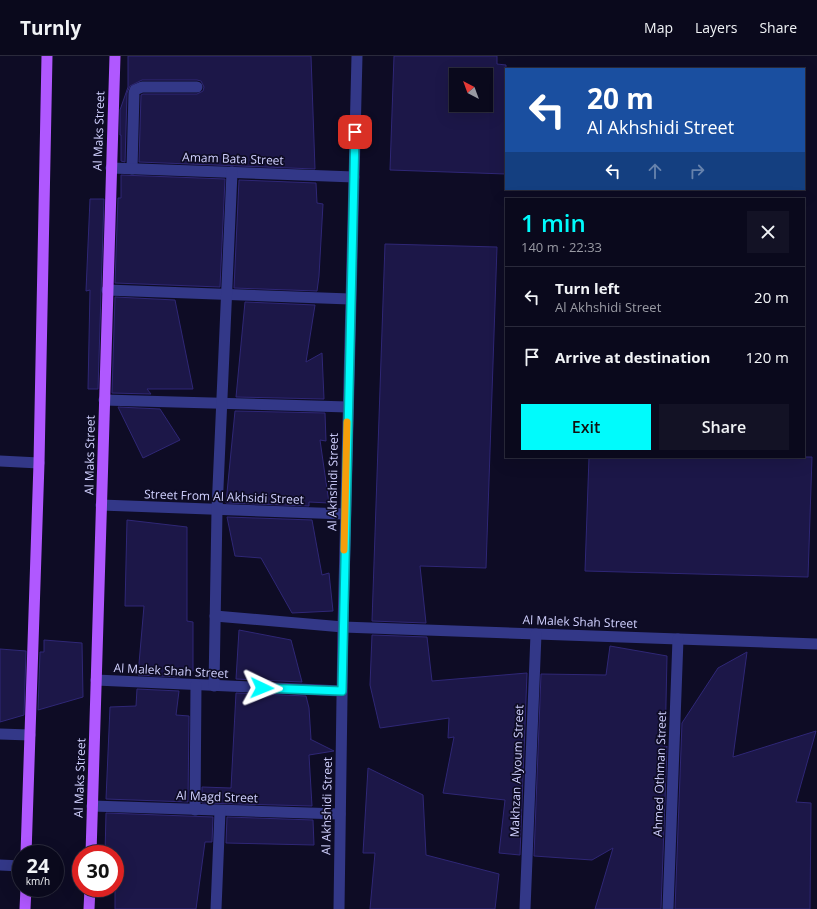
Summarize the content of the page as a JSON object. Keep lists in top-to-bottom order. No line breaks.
{"streets":{"main road":["Al Maks Street"],"street":["Amam Bata Street","Al Akhshidi Street","Street From Al Akhsidi Street","Al Malek Shah Street","Makhzan Alyoum Street","Ahmed Othman Street","Al Magd Street"]},"crossings":[["Al Maks Street","Amam Bata Street"],["Al Maks Street","Street From Al Akhsidi Street"],["Al Maks Street","Al Malek Shah Street"],["Al Maks Street","Al Magd Street"],["Amam Bata Street","Al Akhshidi Street"],["Al Akhshidi Street","Street From Al Akhsidi Street"],["Al Akhshidi Street","Al Malek Shah Street"],["Al Akhshidi Street","Al Magd Street"],["Al Malek Shah Street","Makhzan Alyoum Street"],["Al Malek Shah Street","Ahmed Othman Street"]],"north":"top left","page":{"header":"Turnly","nav":["Map","Layers","Share"],"turn":["20 m","Al Akhshidi Street"],"heading":["1 min","140 m · 22:33"],"list":[{"name":"Turn left","note":"Al Akhshidi Street","value":"20 m"},{"name":"Arrive at destination","value":"120 m"}],"buttons":["Exit","Share"],"speed":"24 km/h","limit":"30"}}
